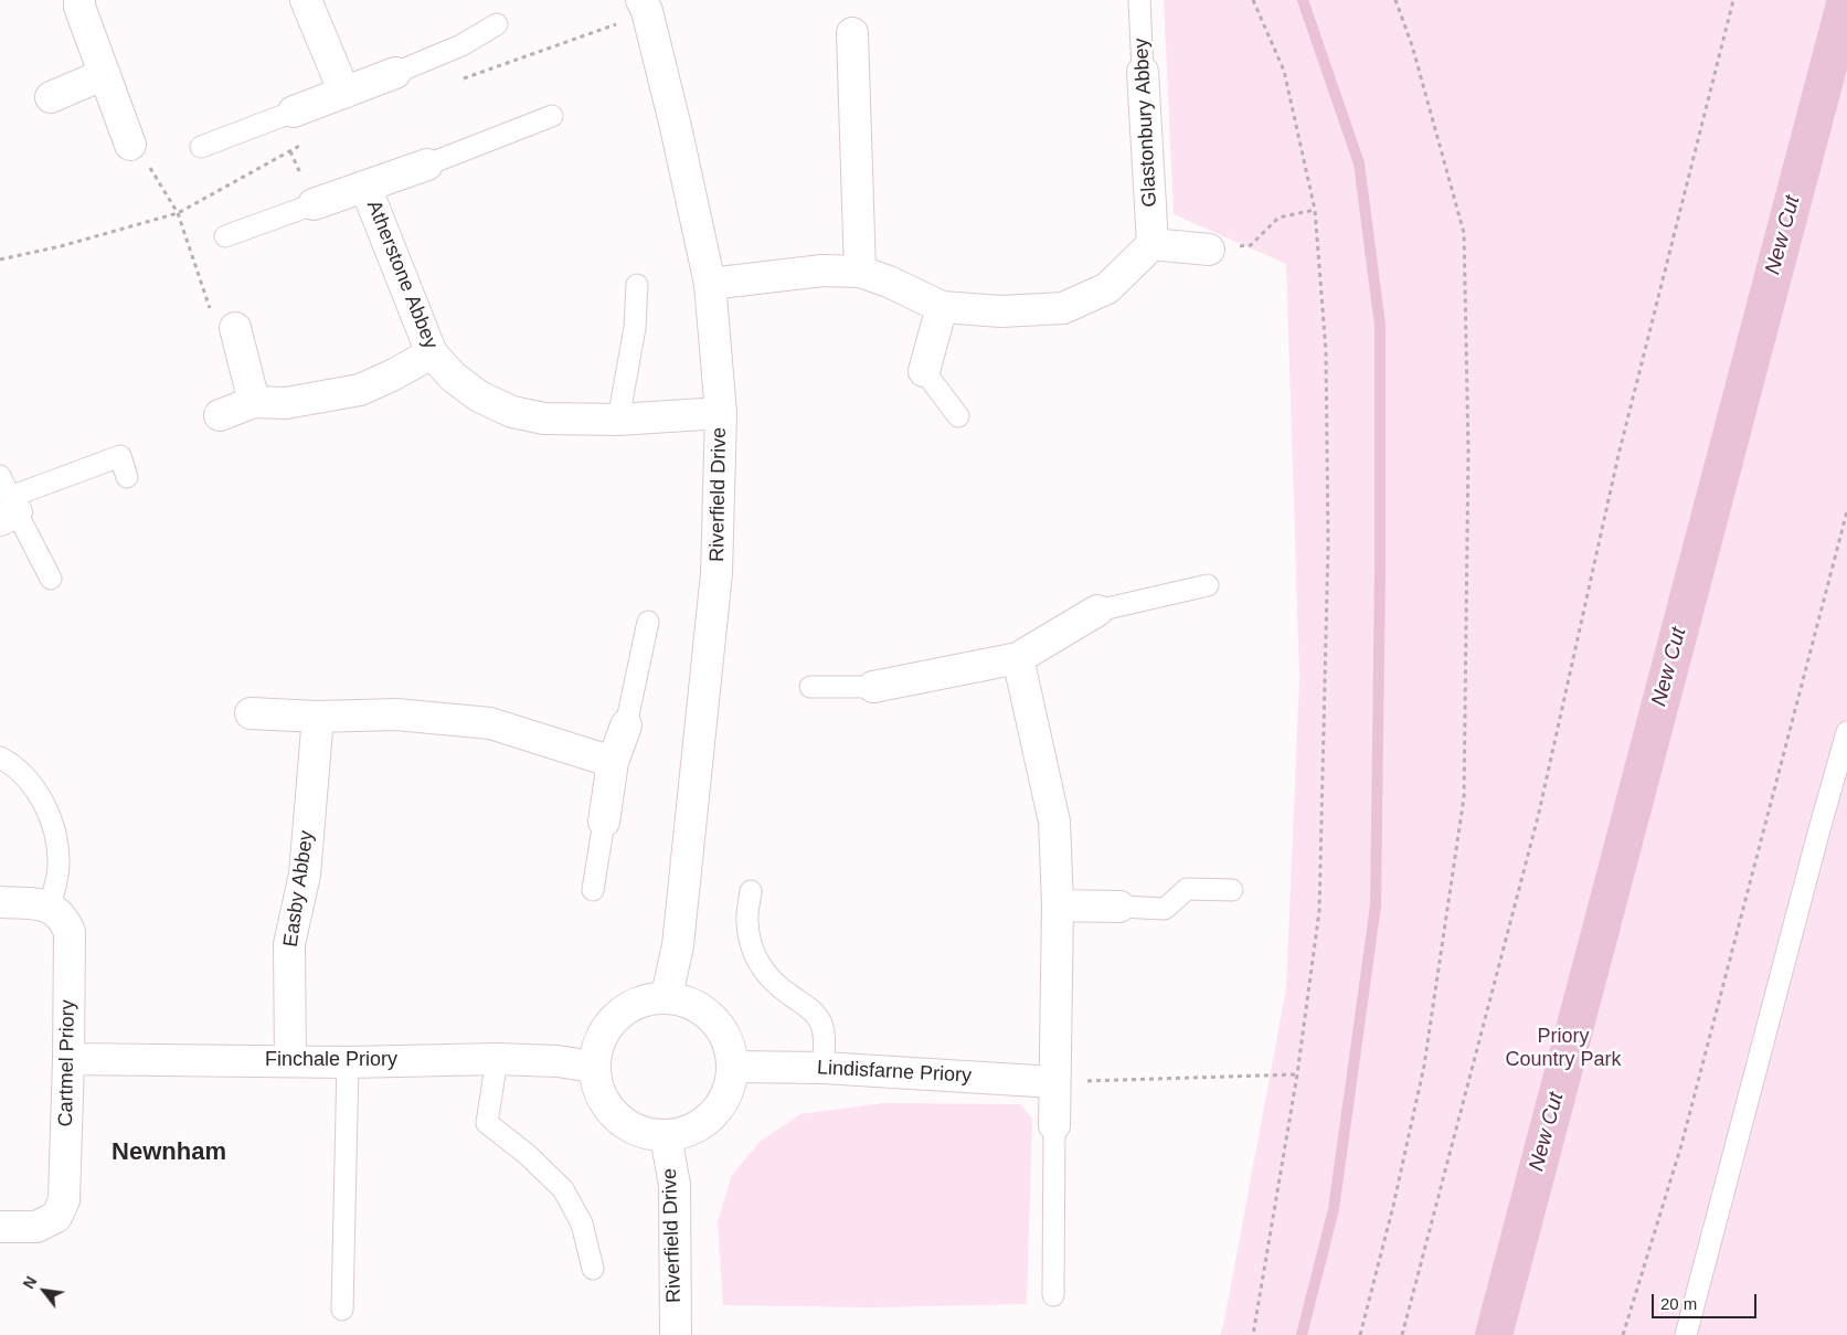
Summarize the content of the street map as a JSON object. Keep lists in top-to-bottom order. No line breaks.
{"streets":{"street":["Glastonbury Abbey","Atherstone Abbey","Riverfield Drive","Easby Abbey","Finchale Priory","Cartmel Priory","Lindisfarne Priory"]},"crossings":[["Atherstone Abbey","Riverfield Drive"],["Riverfield Drive","Finchale Priory"],["Riverfield Drive","Lindisfarne Priory"],["Easby Abbey","Finchale Priory"],["Finchale Priory","Cartmel Priory"],["Finchale Priory","Lindisfarne Priory"]],"districts":["Newnham"],"water":["New Cut"],"parks":["Priory Country Park"],"scale_bar":"20 m","north":"top left"}
